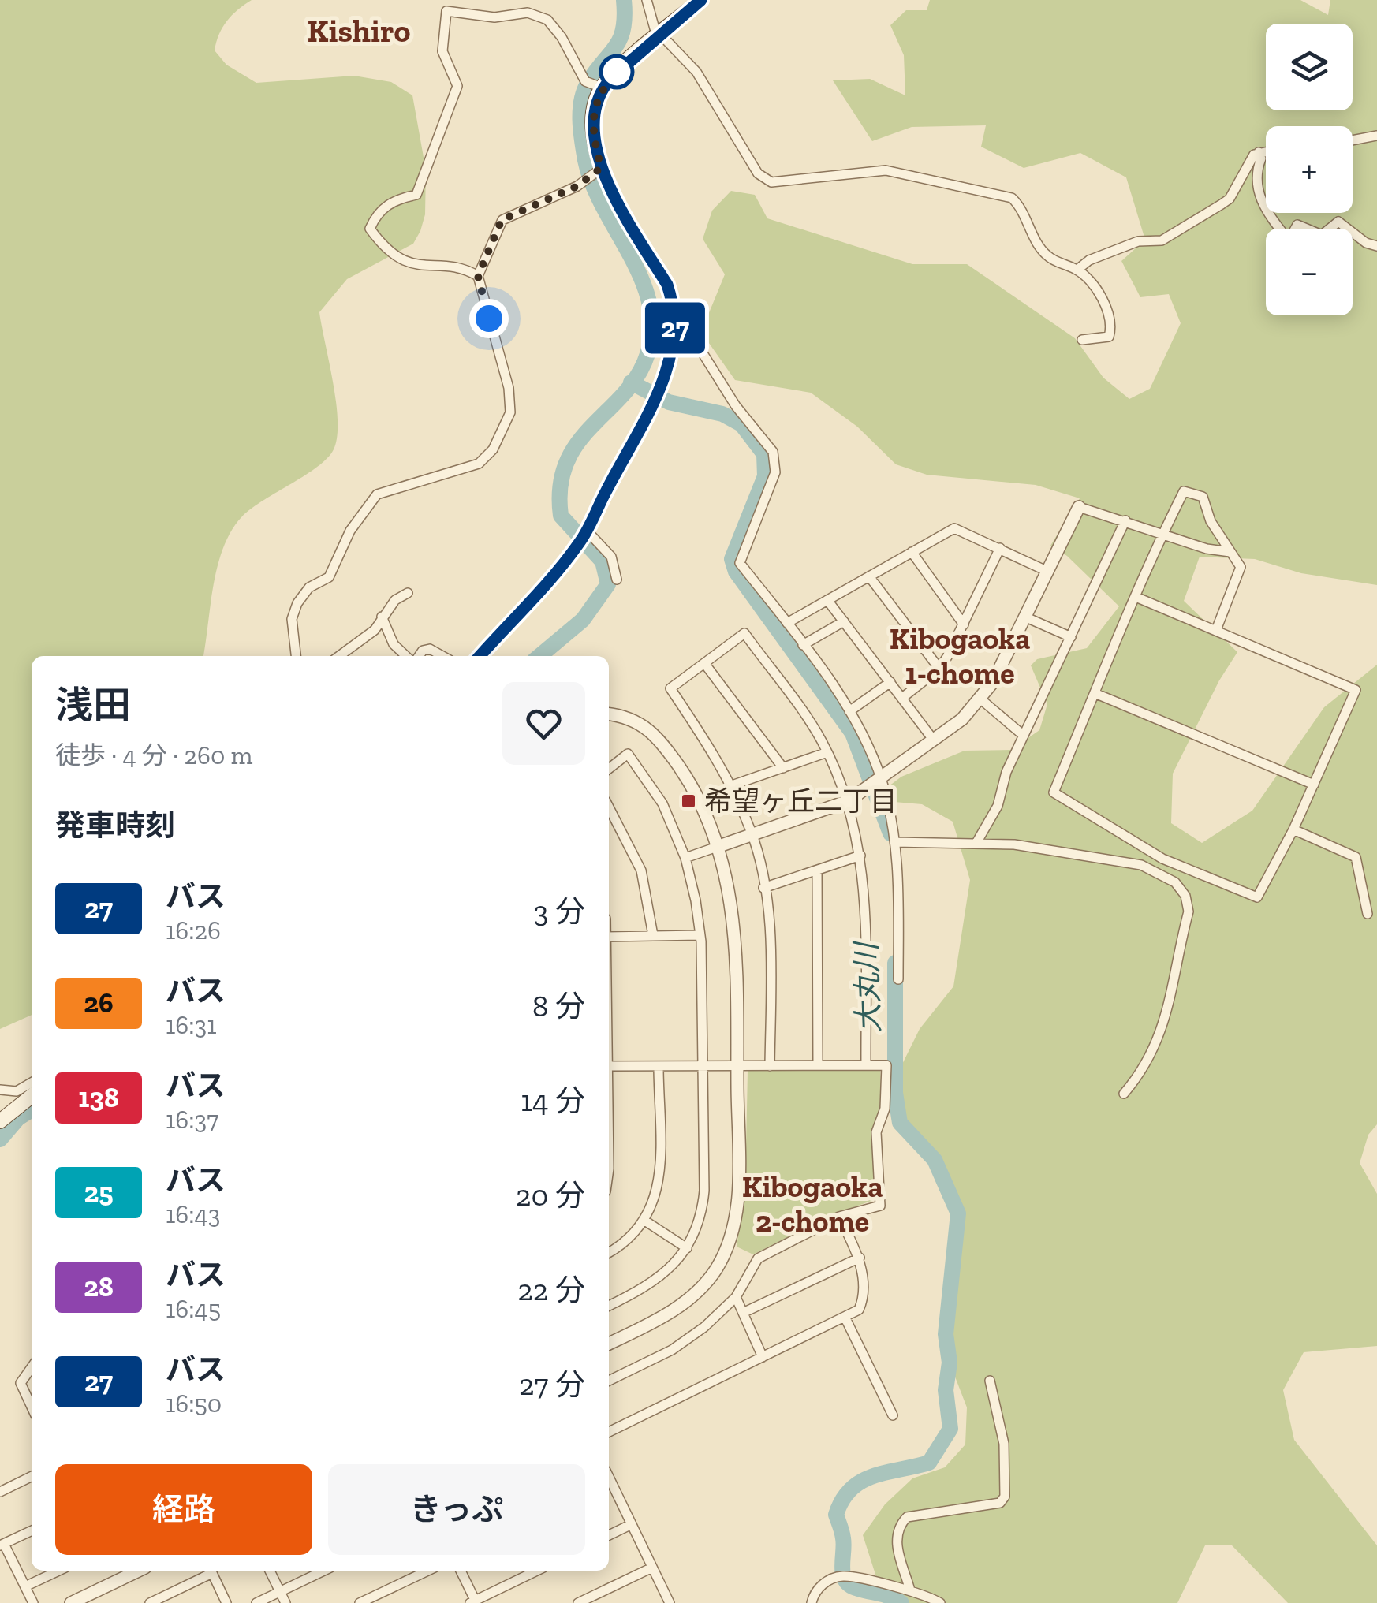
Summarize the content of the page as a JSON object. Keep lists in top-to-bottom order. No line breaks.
{"districts":["Kishiro","Kibogaoka 1-chome","Kibogaoka 2-chome"],"water":["大丸川"],"places":{"transit":["希望ヶ丘二丁目"]},"lines":["bus line 27"],"page":{"on_map":"27","map_buttons":["+","−"],"heading":[["浅田","徒歩 · 4 分 · 260 m"],"発車時刻"],"list":[{"mark":"27","name":"バス","note":"16:26","value":"3 分"},{"mark":"26","name":"バス","note":"16:31","value":"8 分"},{"mark":"138","name":"バス","note":"16:37","value":"14 分"},{"mark":"25","name":"バス","note":"16:43","value":"20 分"},{"mark":"28","name":"バス","note":"16:45","value":"22 分"},{"mark":"27","name":"バス","note":"16:50","value":"27 分"}],"buttons":["経路","きっぷ"]}}
